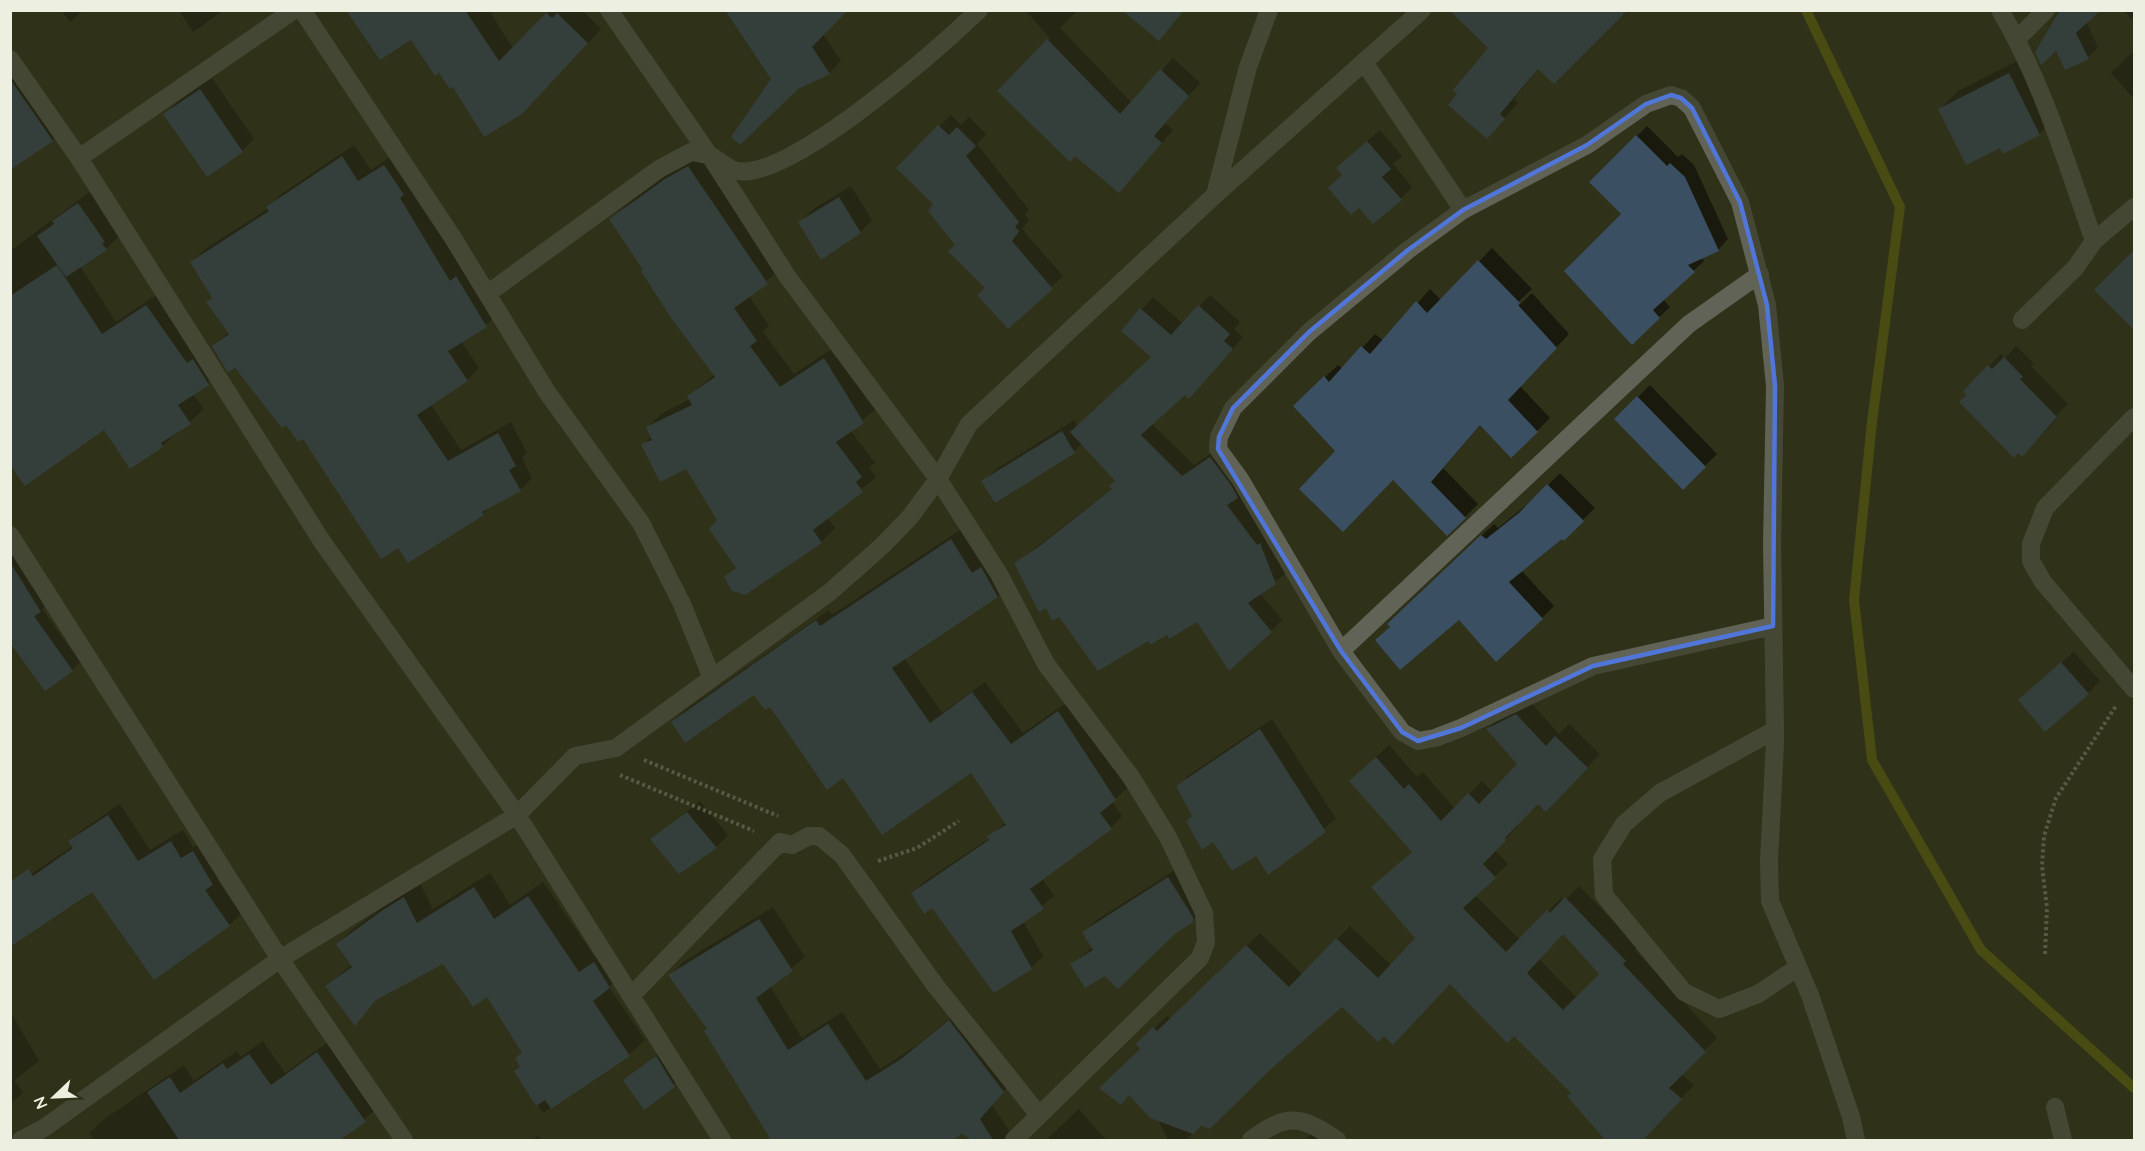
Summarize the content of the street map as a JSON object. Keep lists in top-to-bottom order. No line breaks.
{"north":"bottom left"}
